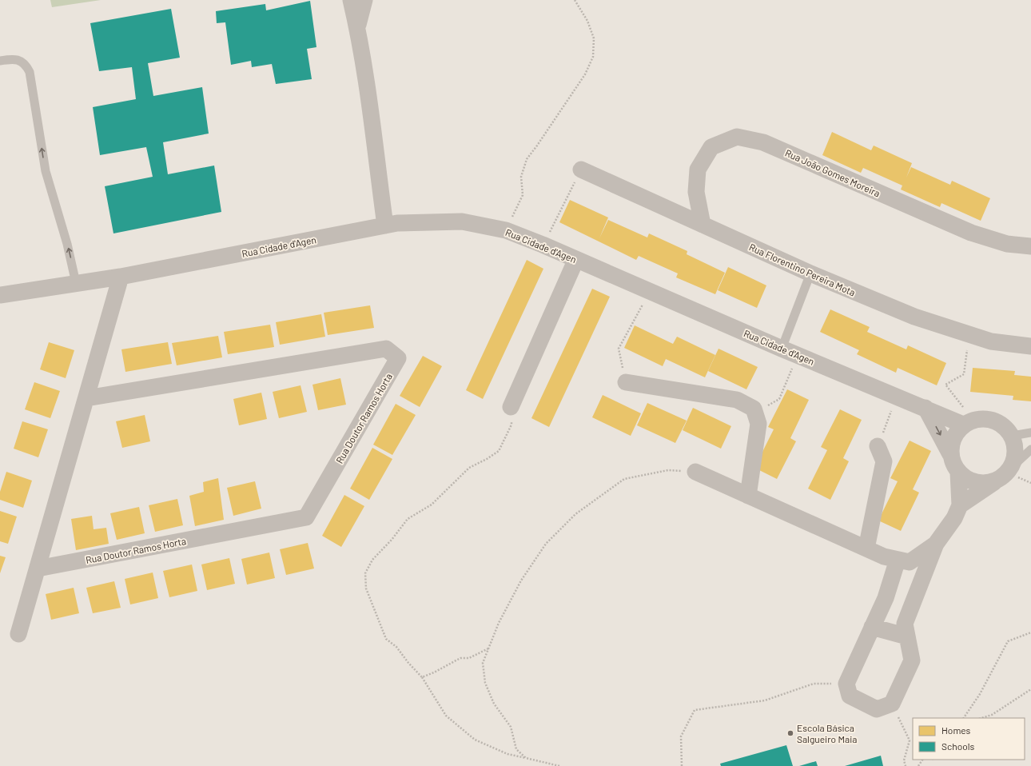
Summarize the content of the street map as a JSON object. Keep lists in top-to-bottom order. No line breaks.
{"streets":{"street":["Rua João Gomes Moreira","Rua Cidade d'Agen","Rua Florentino Pereira Mota","Rua Doutor Ramos Horta"]},"crossings":[["Rua João Gomes Moreira","Rua Florentino Pereira Mota"]],"places":["Escola Básica Salgueiro Maia"],"legend":["Homes","Schools"]}
